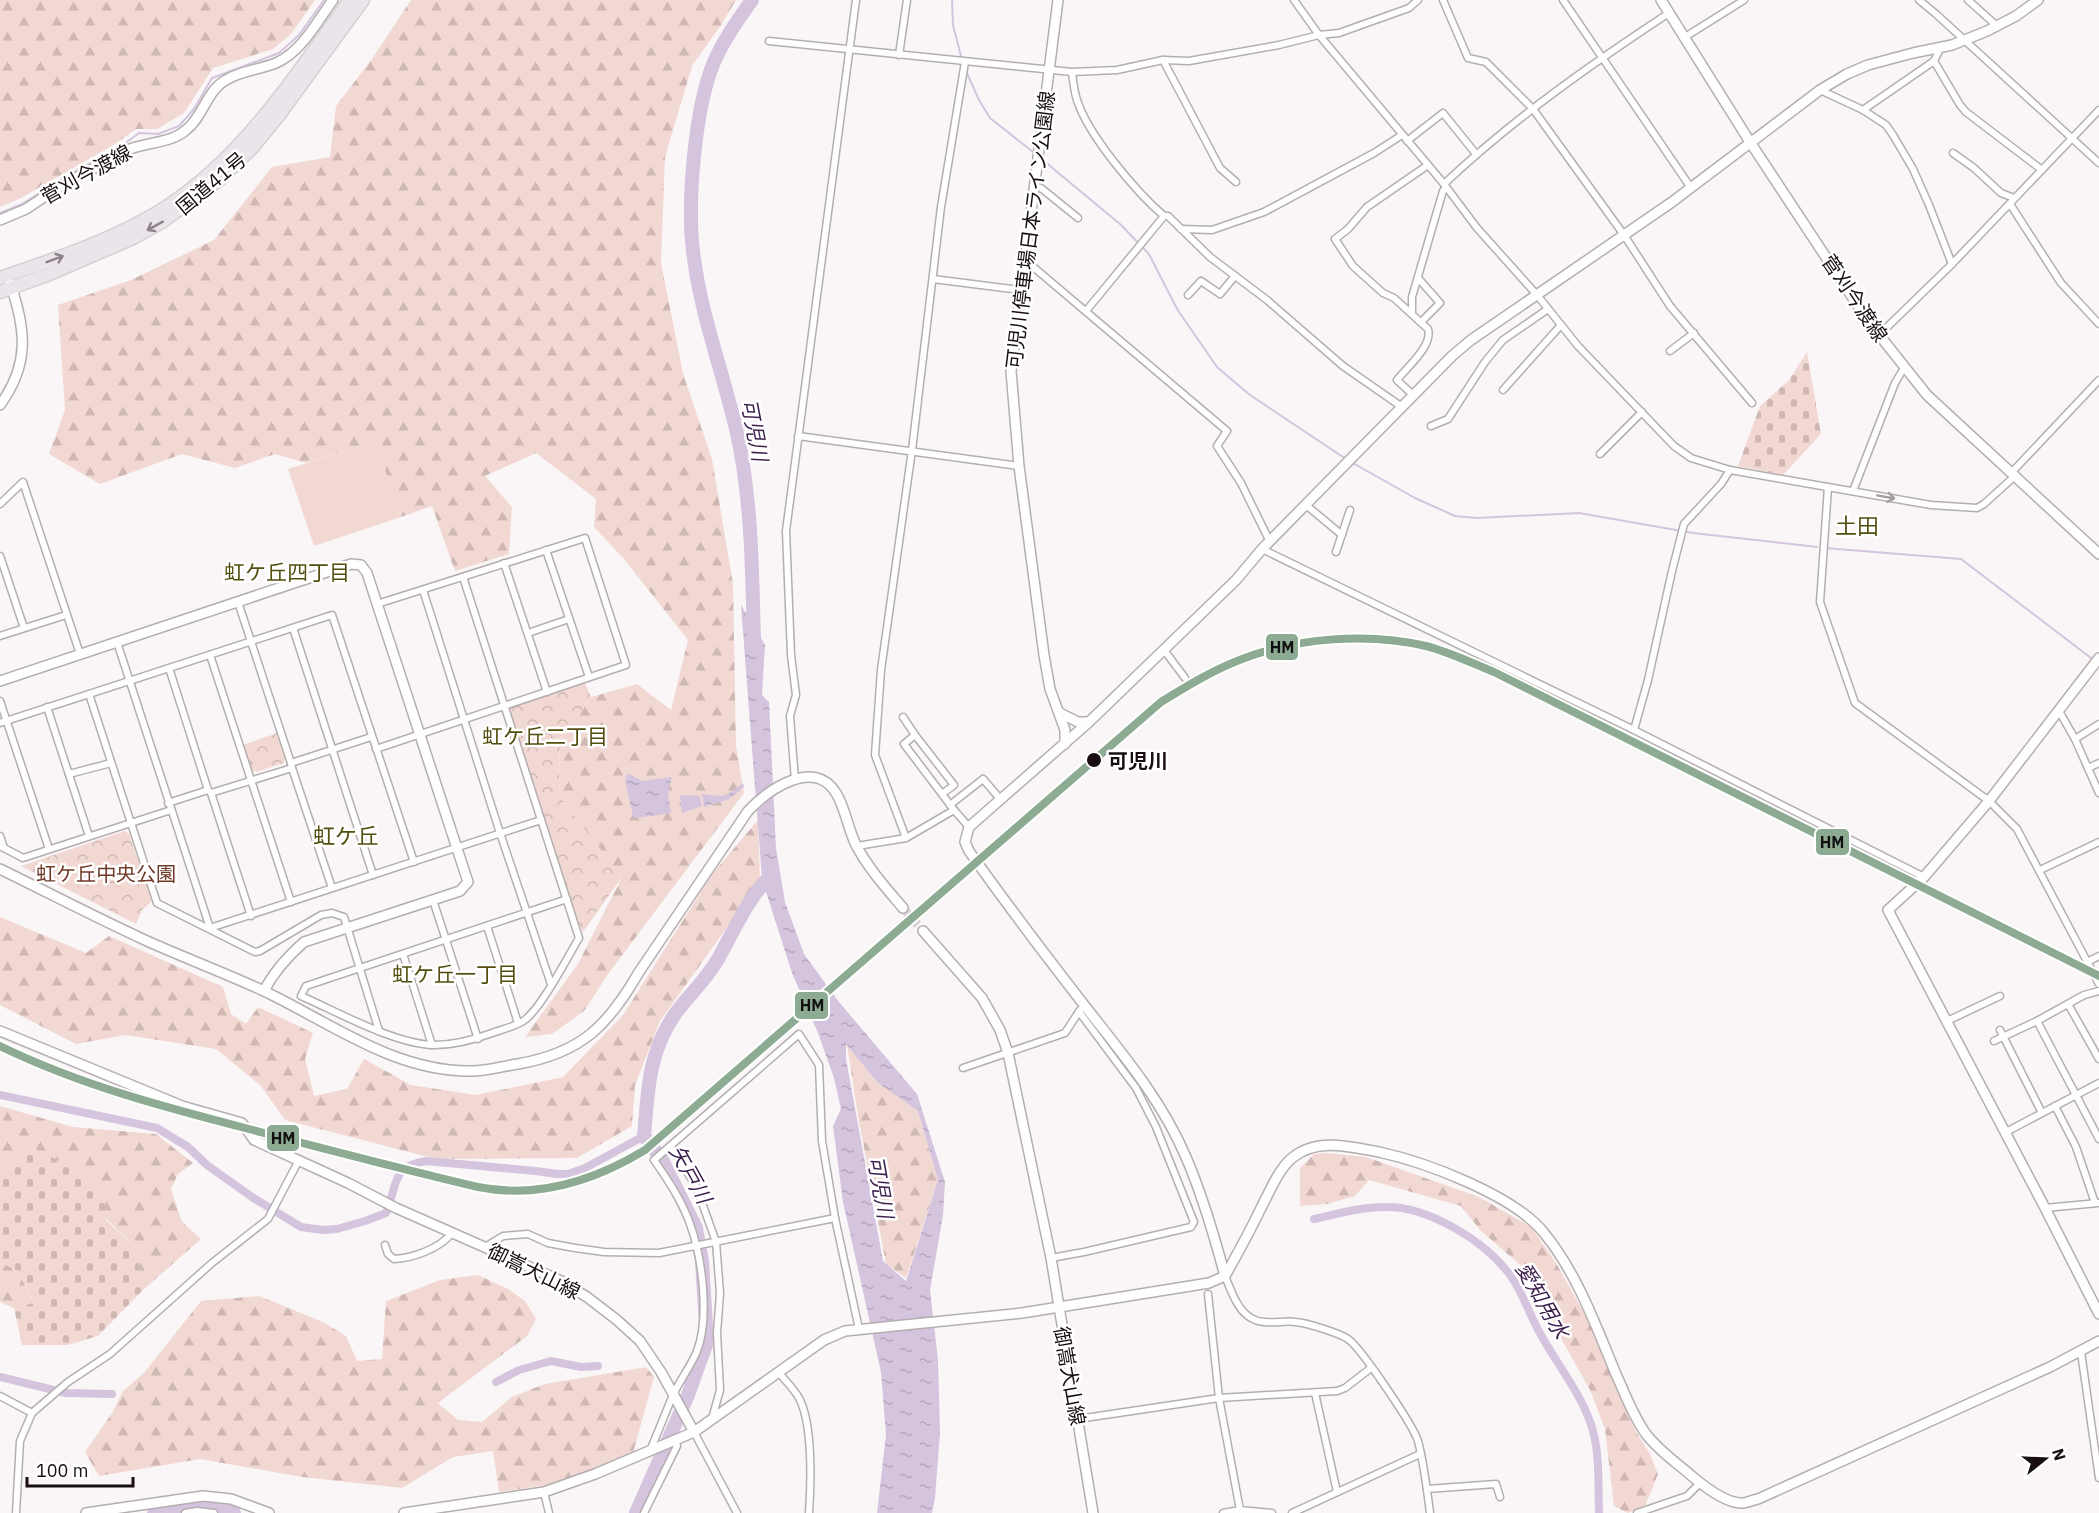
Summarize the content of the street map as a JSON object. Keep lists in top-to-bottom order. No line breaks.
{"streets":{"highway":["国道41号"],"street":["菅刈今渡線","可児川停車場日本ライン公園線","御嵩犬山線"]},"districts":["土田","虹ケ丘四丁目","虹ケ丘二丁目","虹ケ丘","虹ケ丘一丁目"],"water":["可児川","矢戸川","愛知用水"],"parks":["虹ケ丘中央公園"],"places":["可児川"],"lines":["transit line HM"],"scale_bar":"100 m","north":"right"}
